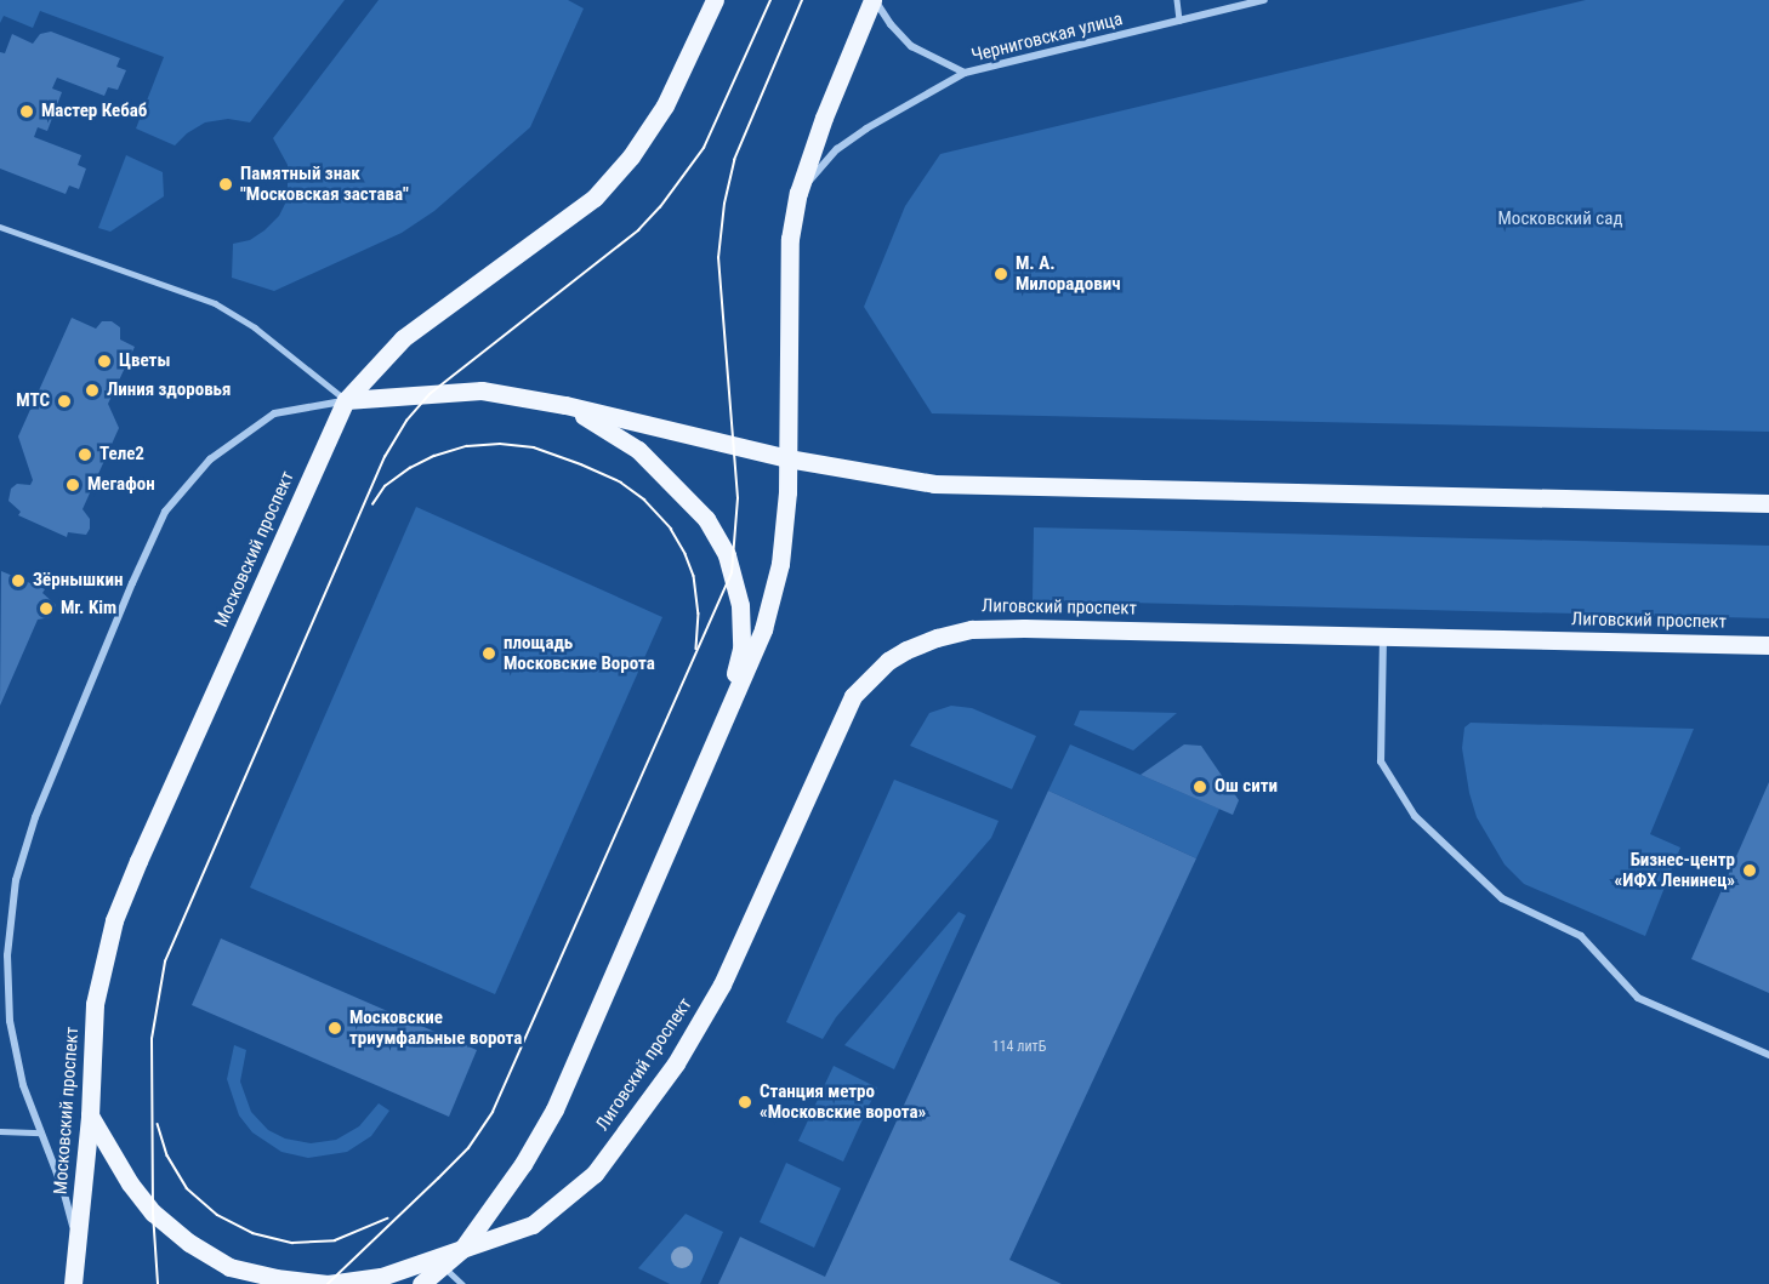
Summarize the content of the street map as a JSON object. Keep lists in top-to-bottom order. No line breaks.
{"streets":{"main road":["Московский проспект","Лиговский проспект"],"street":["Черниговская улица"]},"crossings":[["Московский проспект","Лиговский проспект"]],"parks":["Московский сад"],"places":["Мастер Кебаб","Памятный знак \"Московская застава\"","М. А. Милорадович","Цветы","Линия здоровья","МТС","Теле2","Мегафон","Зёрнышкин","Mr. Kim","площадь Московские Ворота","Ош сити","Бизнес-центр «ИФХ Ленинец»","Московские триумфальные ворота","Станция метро «Московские ворота»"],"house_numbers":["114 литБ"]}
